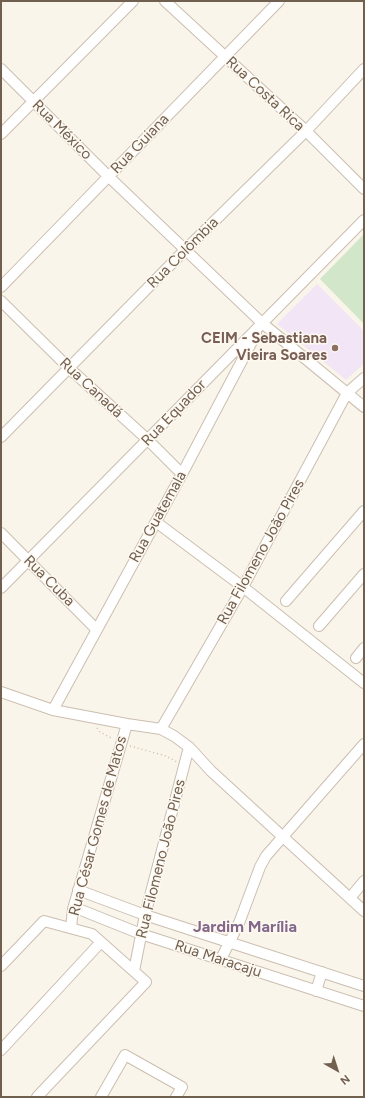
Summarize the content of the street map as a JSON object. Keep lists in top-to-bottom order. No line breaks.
{"streets":{"street":["Rua Costa Rica","Rua México","Rua Guiana","Rua Colômbia","Rua Canadá","Rua Equador","Rua Guatemala","Rua Filomeno João Pires","Rua Cuba","Rua César Gomes de Matos","Rua Maracaju"]},"crossings":[["Rua Costa Rica","Rua Guiana"],["Rua Costa Rica","Rua Colômbia"],["Rua México","Rua Guiana"],["Rua México","Rua Colômbia"],["Rua México","Rua Equador"],["Rua México","Rua Guatemala"],["Rua México","Rua Filomeno João Pires"],["Rua Colômbia","Rua Canadá"],["Rua Canadá","Rua Equador"],["Rua Canadá","Rua Guatemala"],["Rua Equador","Rua Guatemala"],["Rua Equador","Rua Cuba"],["Rua Guatemala","Rua Cuba"],["Rua Filomeno João Pires","Rua Maracaju"],["Rua César Gomes de Matos","Rua Maracaju"]],"districts":["Jardim Marília"],"places":["CEIM - Sebastiana Vieira Soares"],"north":"bottom right"}
